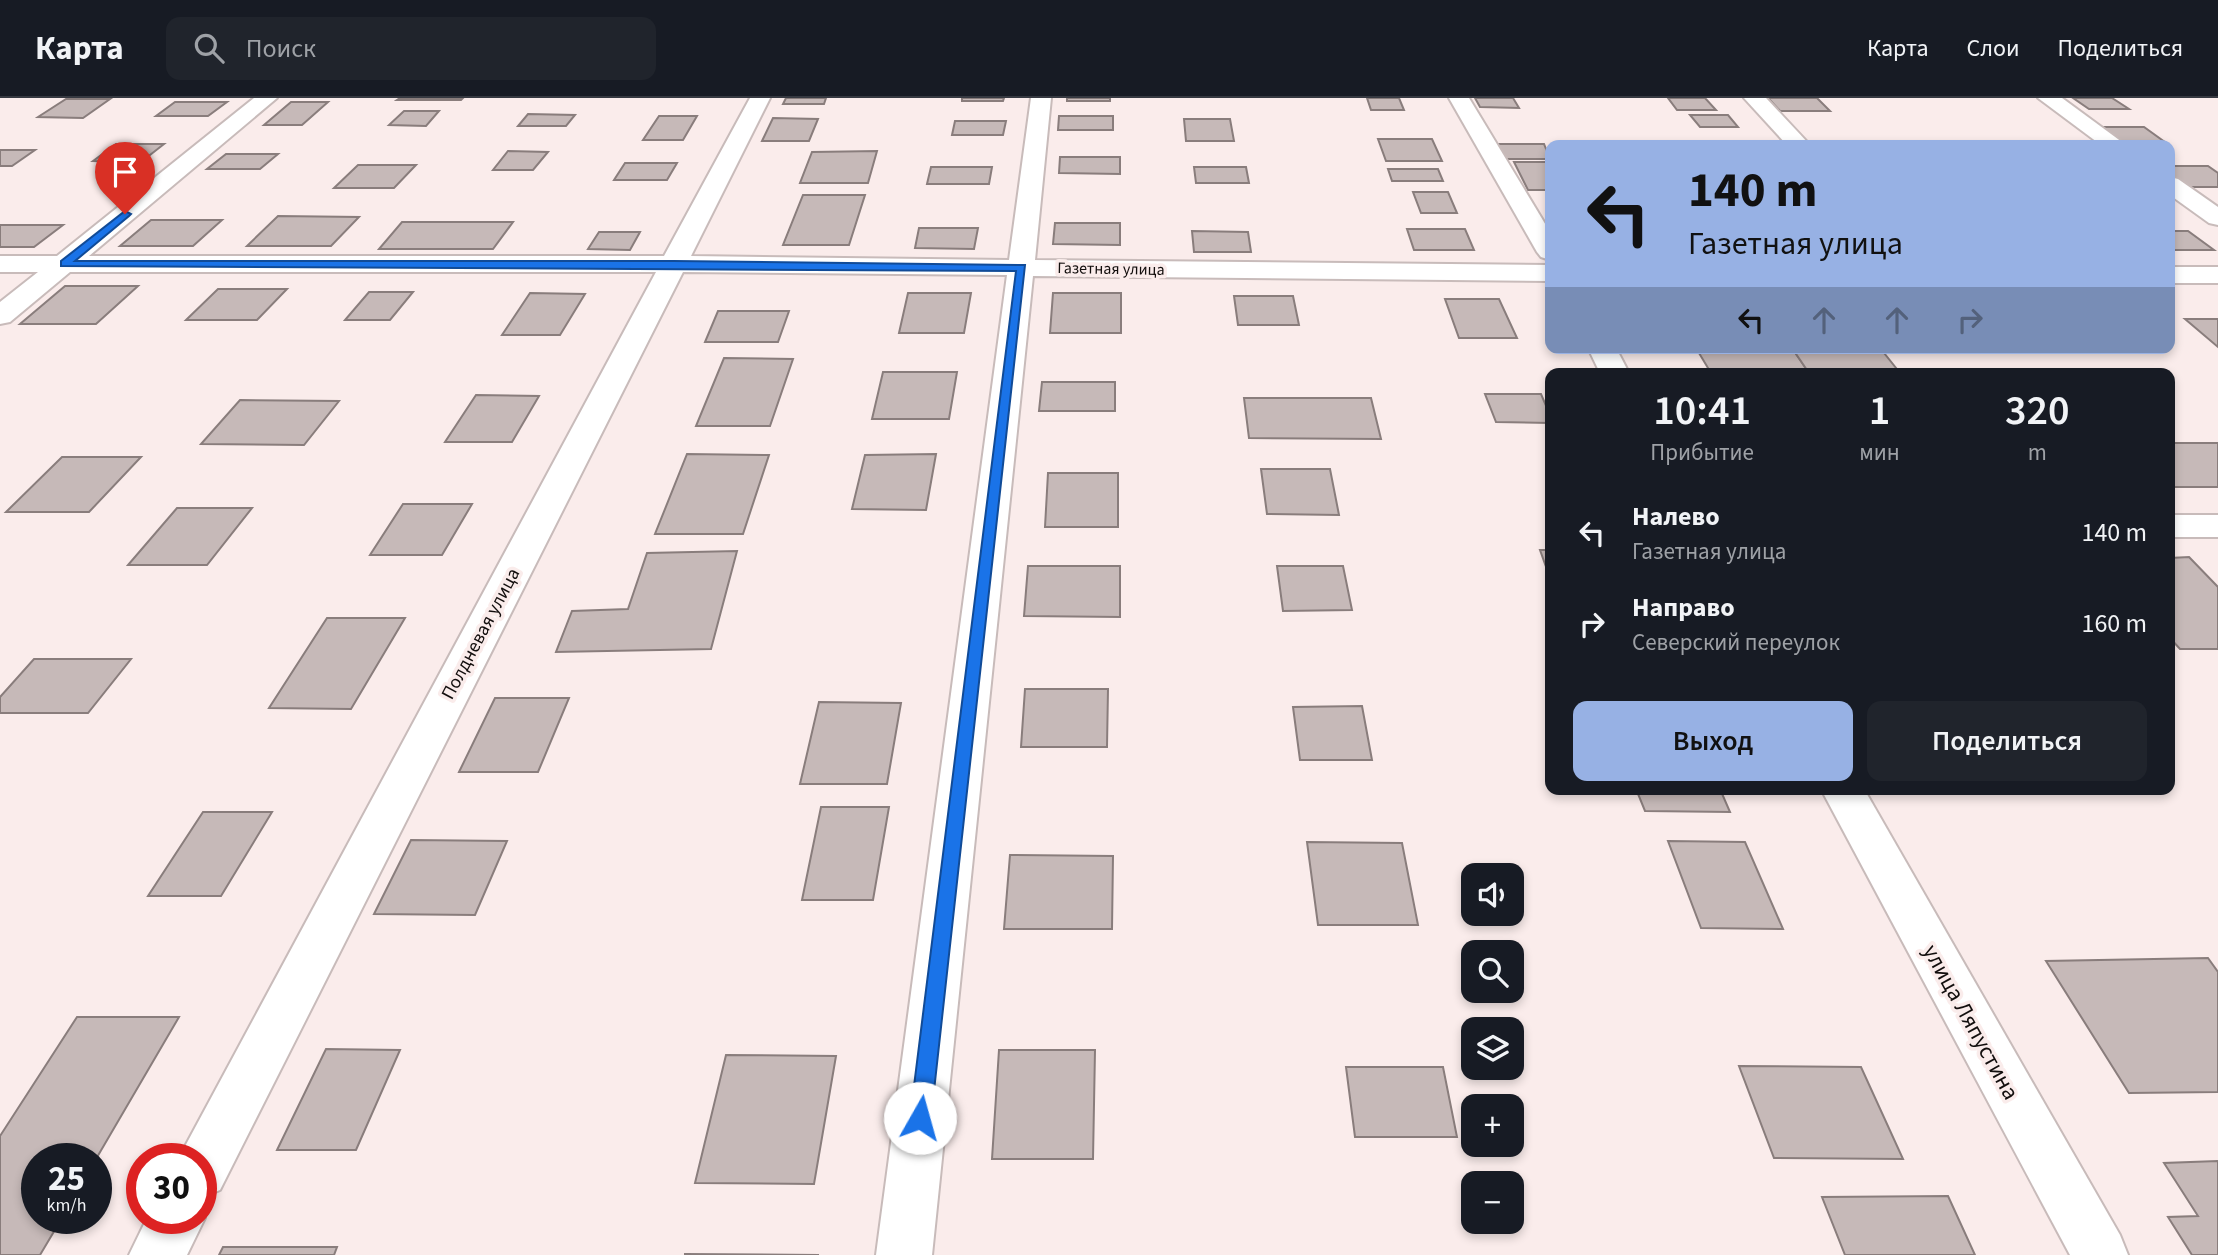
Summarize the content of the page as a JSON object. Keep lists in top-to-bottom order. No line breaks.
{"streets":{"street":["Газетная улица","Полдневая улица","улица Ляпустина"]},"crossings":[["Газетная улица","Полдневая улица"]],"page":{"header":"Карта","search":"Поиск","nav":["Карта","Слои","Поделиться"],"turn":["140 m","Газетная улица"],"eta":["10:41","Прибытие","1","мин","320","m"],"list":[{"name":"Налево","note":"Газетная улица","value":"140 m"},{"name":"Направо","note":"Северский переулок","value":"160 m"}],"buttons":["Выход","Поделиться"],"map_buttons":["+","−"],"speed":"25 km/h","limit":"30"}}
